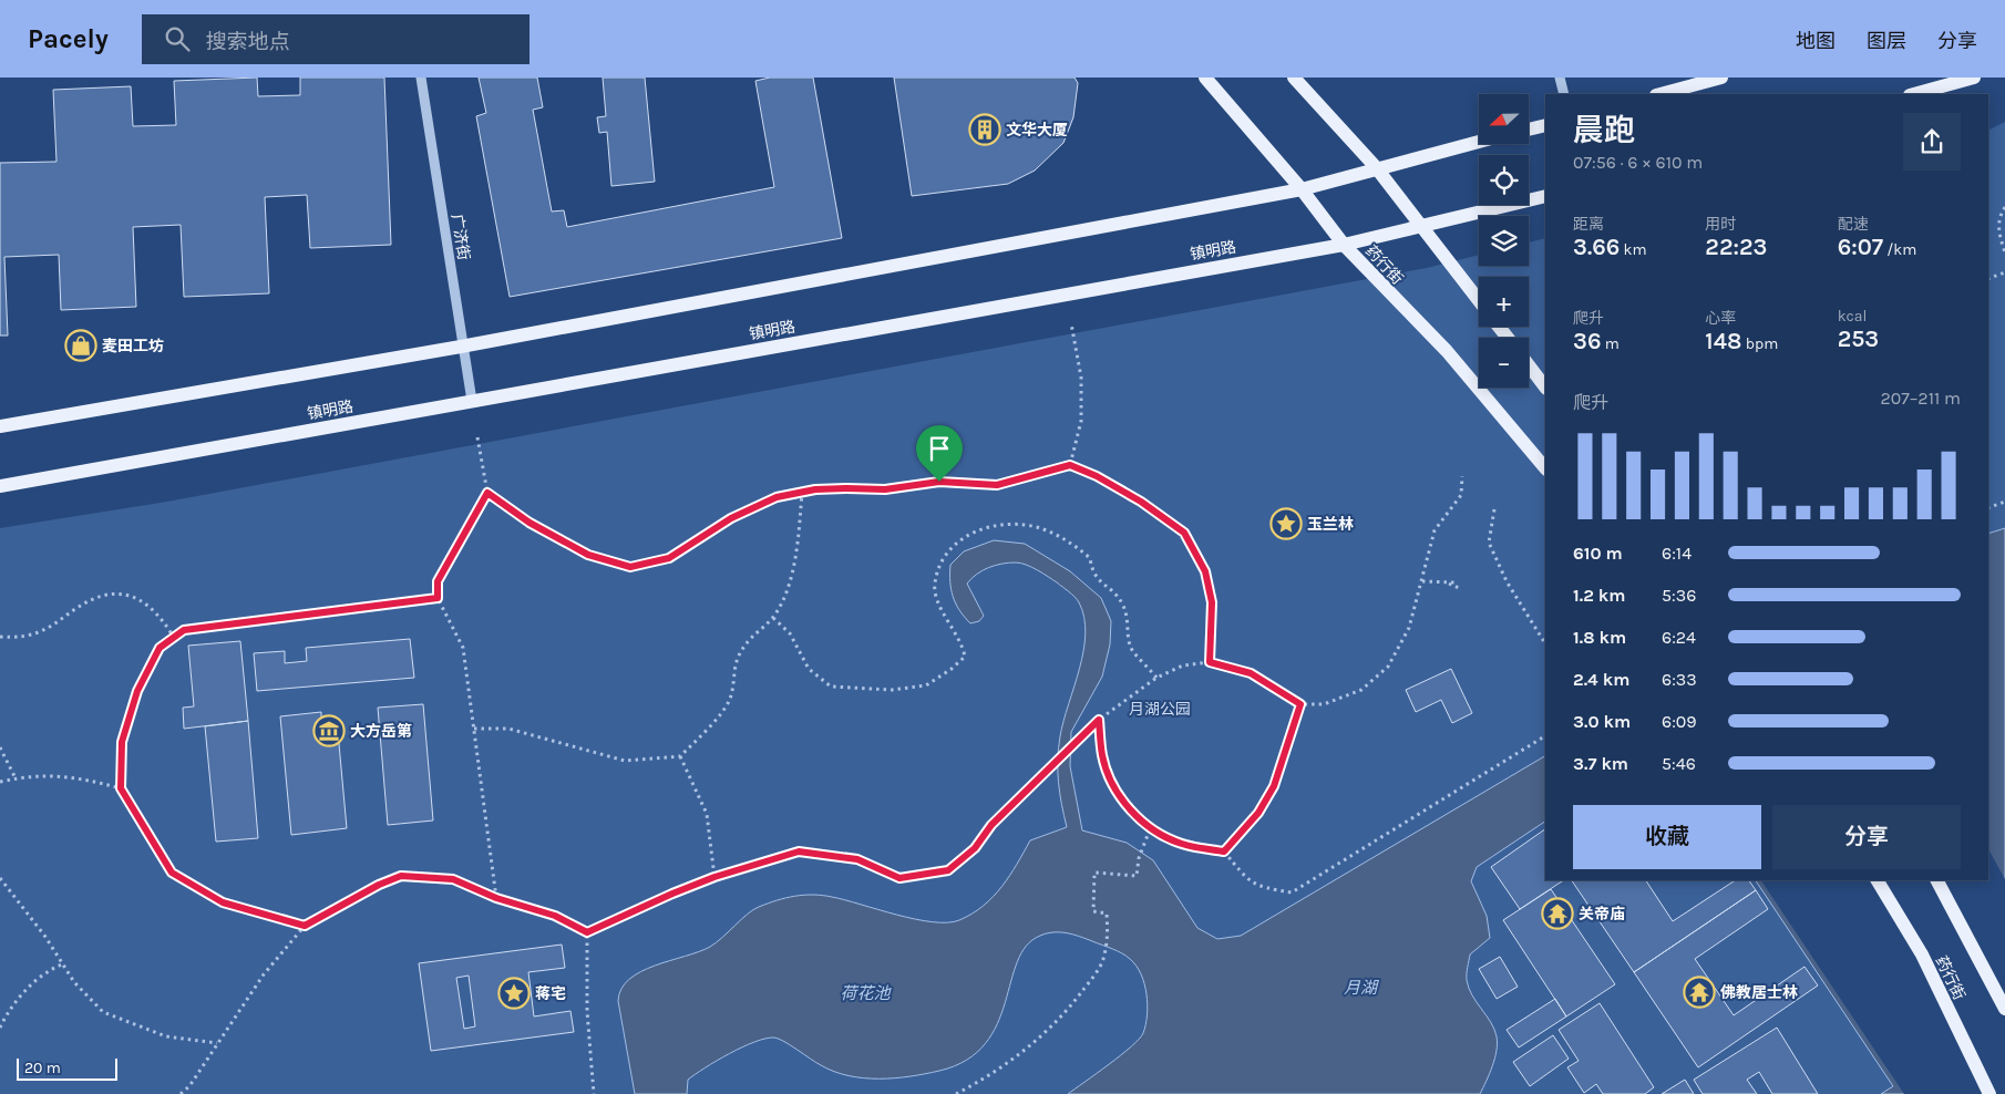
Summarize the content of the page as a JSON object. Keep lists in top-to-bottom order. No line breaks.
{"streets":{"main road":["镇明路","药行街"],"street":["广济街"]},"crossings":[["广济街","镇明路"],["镇明路","药行街"]],"water":["月湖","荷花池"],"parks":["月湖公园"],"places":{"building":["文华大厦"],"shop":["麦田工坊"],"place":["玉兰林","蒋宅"],"museum":["大方岳第"],"temple":["关帝庙","佛教居士林"]},"scale_bar":"20 m","north":"left","page":{"header":"Pacely","search":"搜索地点","nav":["地图","图层","分享"],"map_buttons":["+","−"],"heading":["晨跑","07:56 · 6 × 610 m"],"stats":[["距离","3.66 km"],["用时","22:23"],["配速","6:07 /km"],["爬升","36 m"],["心率","148 bpm"],["kcal","253"]],"chart":["爬升","207–211 m"],"list":[{"name":"610 m","note":"6:14"},{"name":"1.2 km","note":"5:36"},{"name":"1.8 km","note":"6:24"},{"name":"2.4 km","note":"6:33"},{"name":"3.0 km","note":"6:09"},{"name":"3.7 km","note":"5:46"}],"buttons":["收藏","分享"],"scale":"20 m"}}
